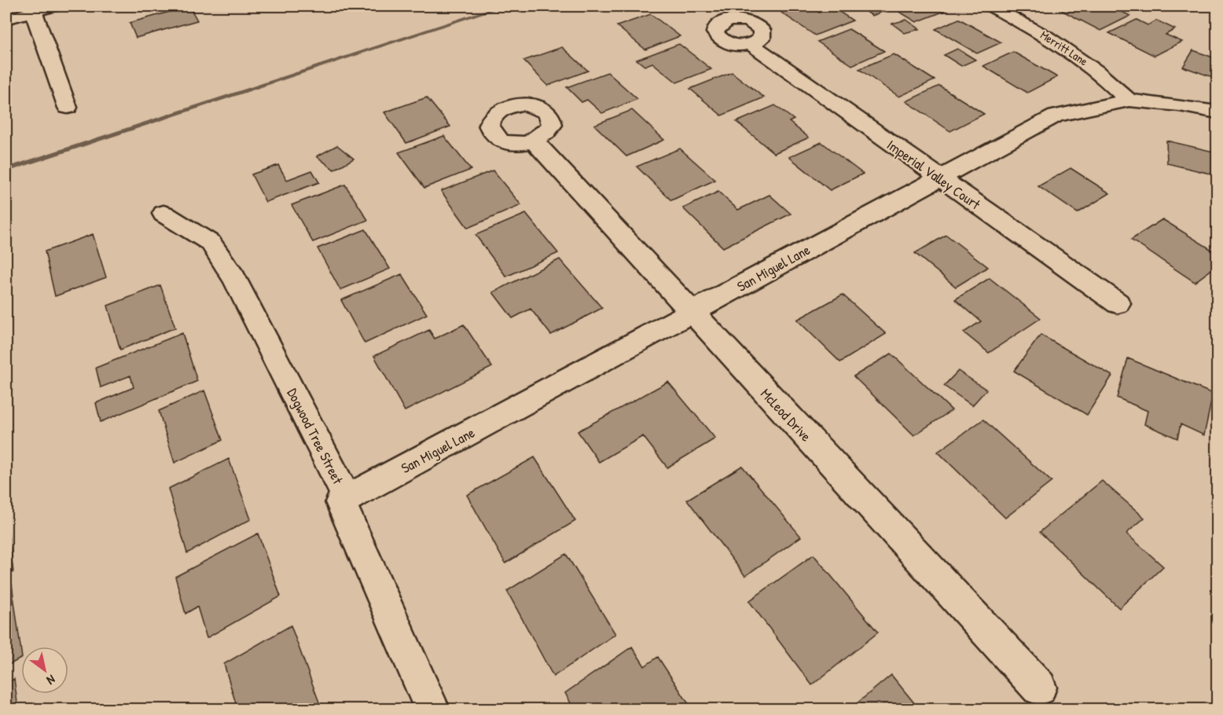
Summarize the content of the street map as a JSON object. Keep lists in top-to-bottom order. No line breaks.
{"streets":{"street":["Merritt Lane","Imperial Valley Court","San Miguel Lane","McLeod Drive","Dogwood Tree Street"]},"crossings":[["Merritt Lane","San Miguel Lane"],["Imperial Valley Court","San Miguel Lane"],["San Miguel Lane","McLeod Drive"],["San Miguel Lane","Dogwood Tree Street"]],"north":"bottom right"}
